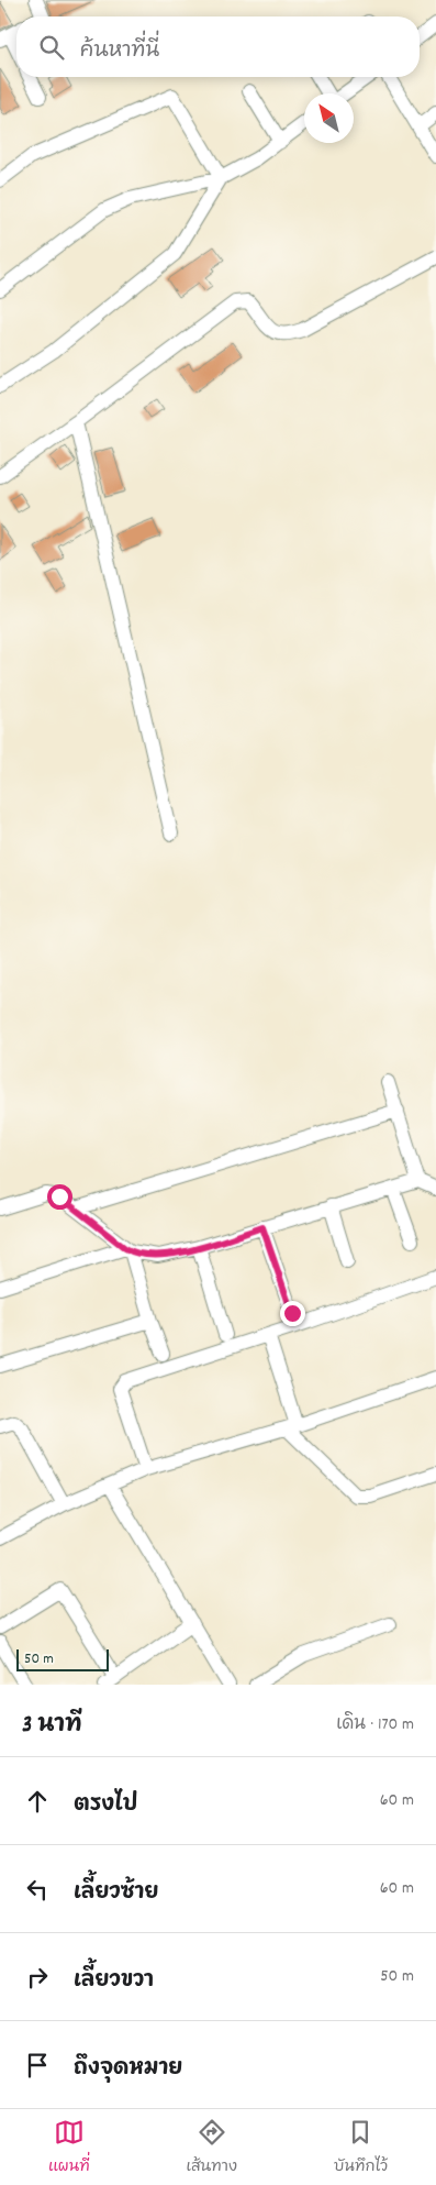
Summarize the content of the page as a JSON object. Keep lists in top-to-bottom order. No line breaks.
{"scale_bar":"50 m","north":"top left","page":{"search":"ค้นหาที่นี่","scale":"50 m","heading":["3 นาที","เดิน · 170 m"],"list":[["ตรงไป","60 m"],["เลี้ยวซ้าย","60 m"],["เลี้ยวขวา","50 m"],"ถึงจุดหมาย"],"nav":["แผนที่","เส้นทาง","บันทึกไว้"]}}
